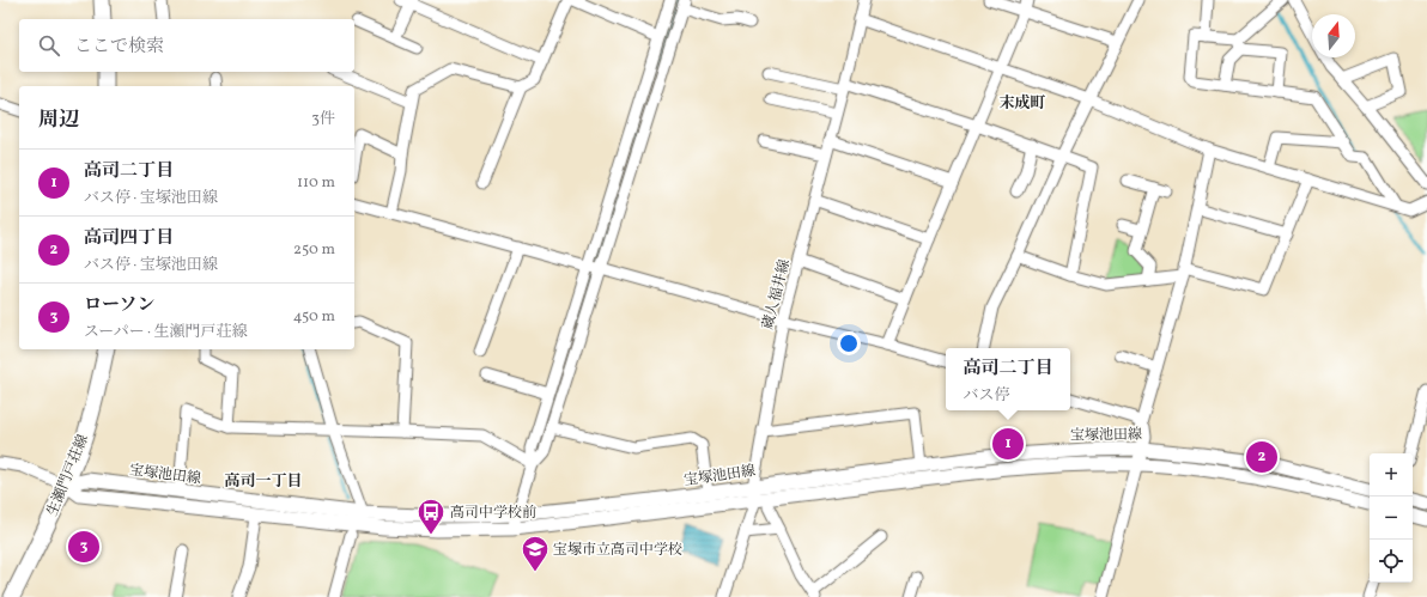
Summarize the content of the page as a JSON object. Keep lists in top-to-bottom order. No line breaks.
{"streets":{"main road":["生瀬門戸荘線"],"street":["蔵人福井線","宝塚池田線"]},"crossings":[["蔵人福井線","宝塚池田線"],["宝塚池田線","生瀬門戸荘線"]],"districts":["末成町","高司一丁目"],"places":{"bus stop":["高司中学校前"],"school or university":["宝塚市立高司中学校"]},"north":"top","page":{"search":"ここで検索","heading":["周辺","3件"],"list":[{"mark":"1","name":"高司二丁目","note":"バス停 · 宝塚池田線","value":"110 m"},{"mark":"2","name":"高司四丁目","note":"バス停 · 宝塚池田線","value":"250 m"},{"mark":"3","name":"ローソン","note":"スーパー · 生瀬門戸荘線","value":"450 m"}],"popup":["高司二丁目","バス停"],"pins":["1","2","3"],"map_buttons":["+","−"]}}
